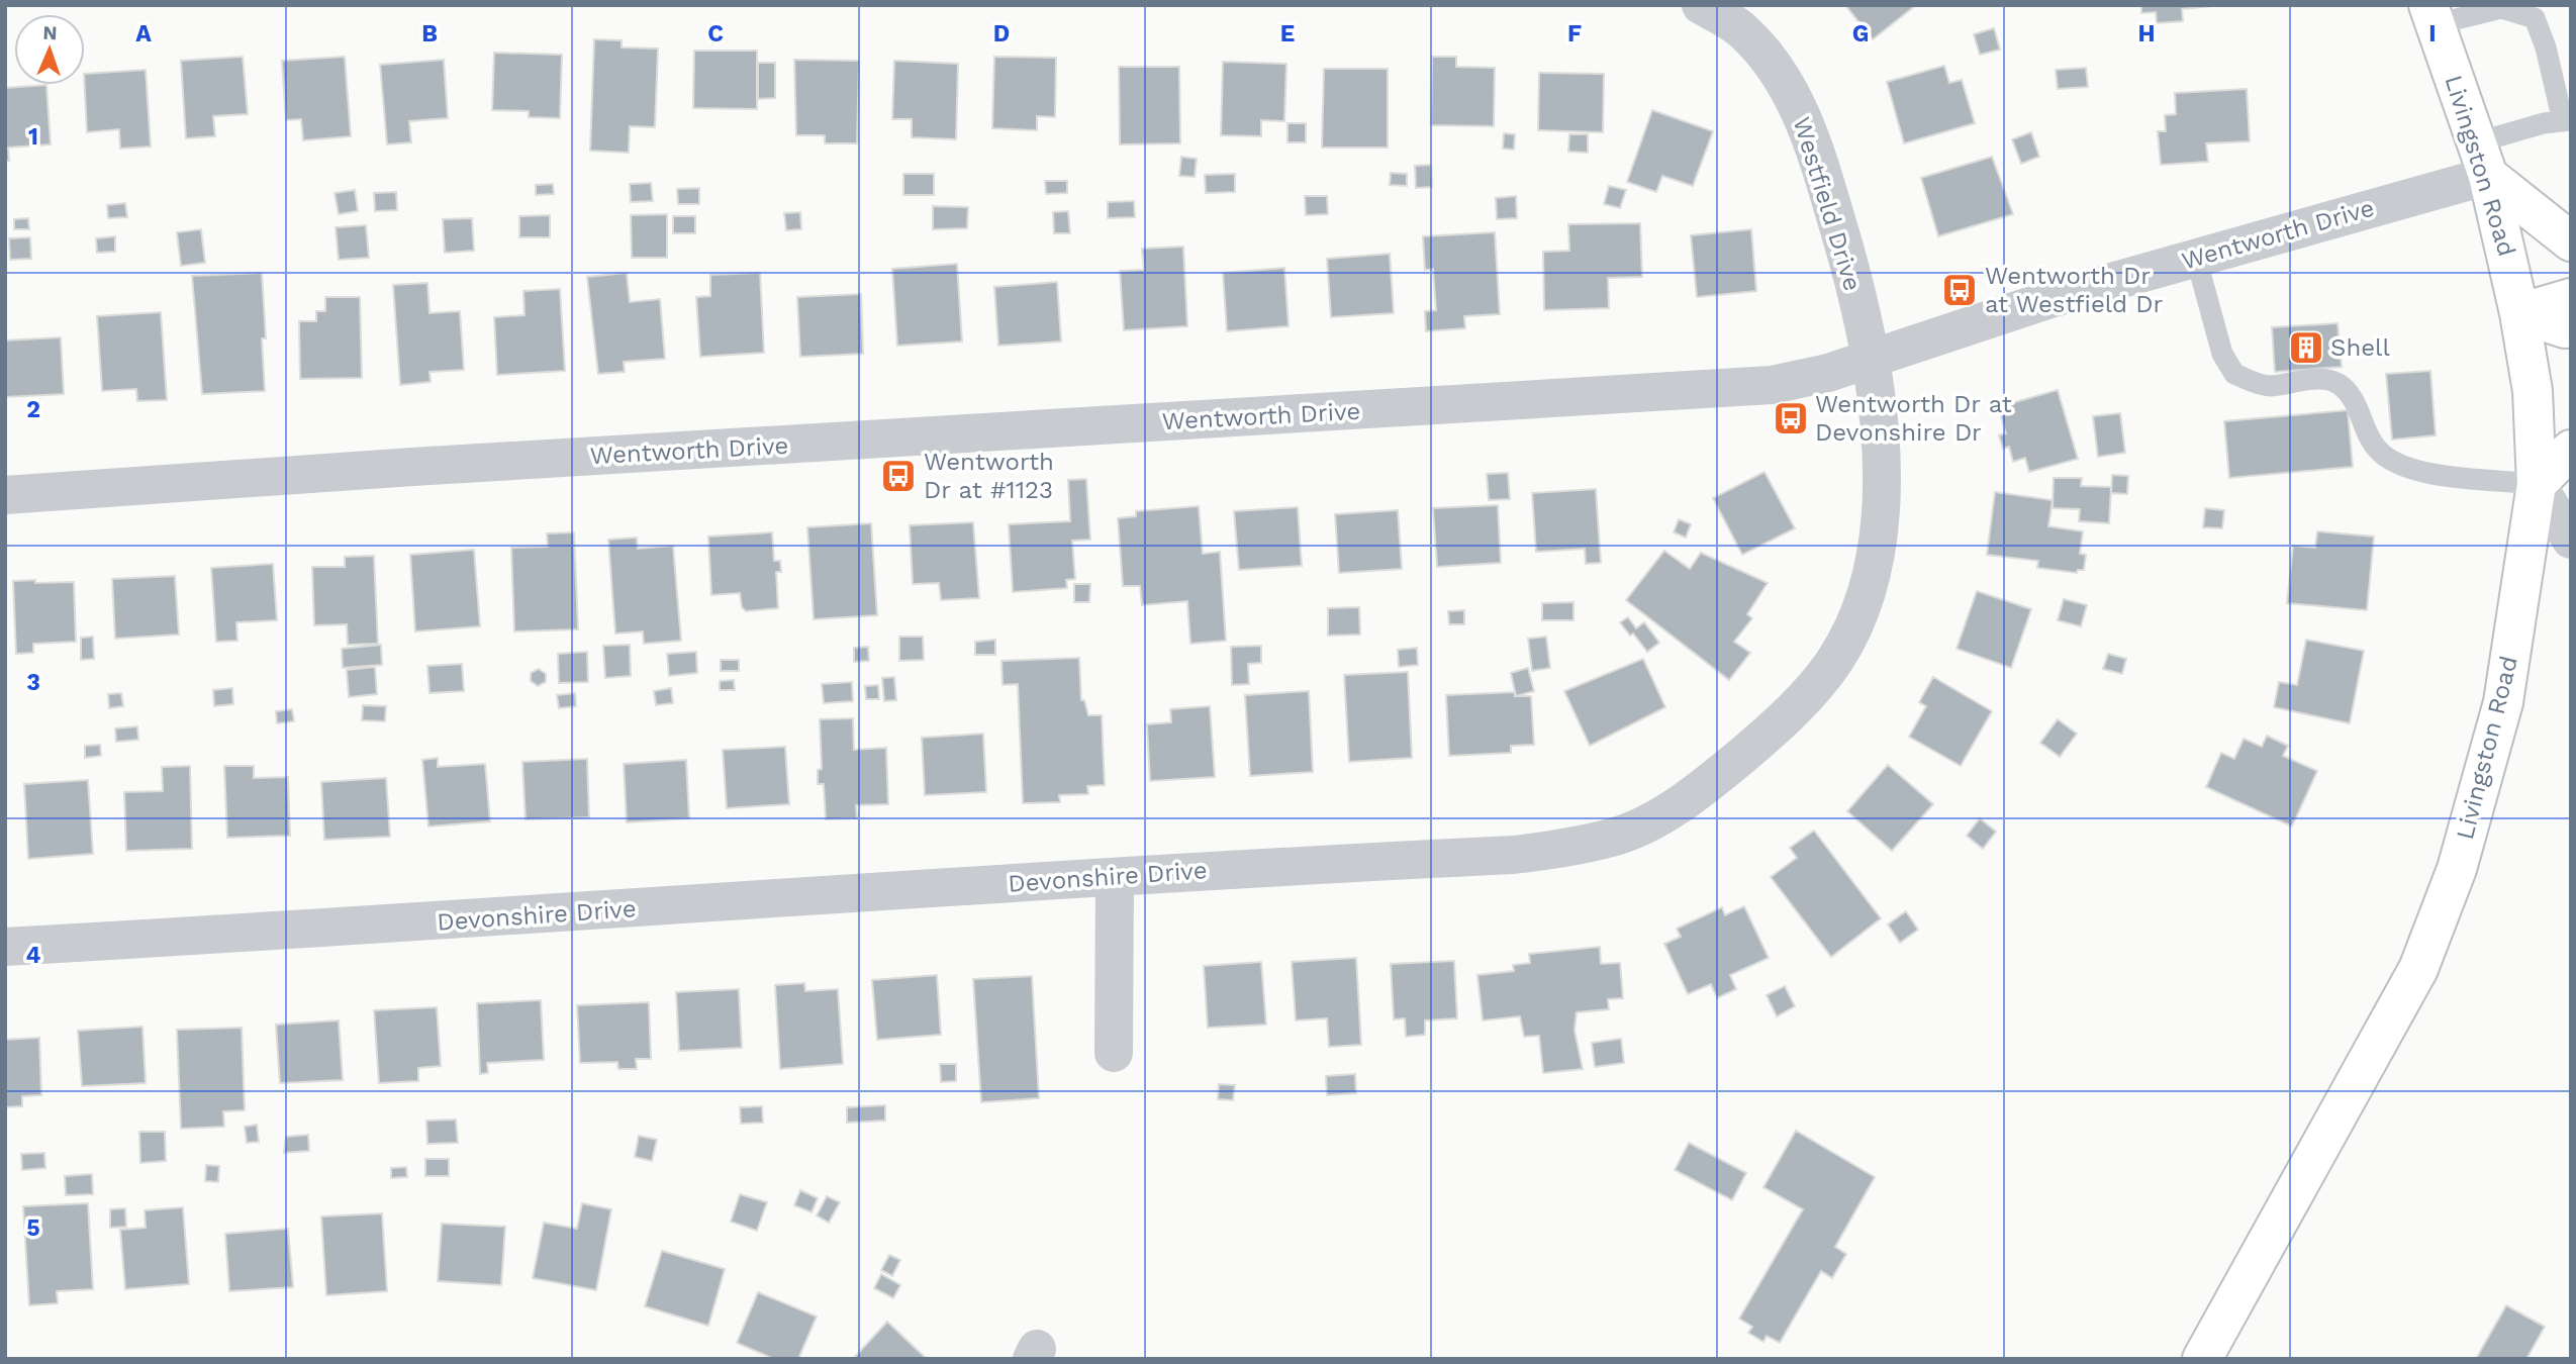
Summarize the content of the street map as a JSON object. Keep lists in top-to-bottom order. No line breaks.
{"streets":{"main road":["Livingston Road"],"street":["Westfield Drive","Wentworth Drive","Devonshire Drive"]},"crossings":[["Livingston Road","Wentworth Drive"],["Westfield Drive","Wentworth Drive"],["Westfield Drive","Devonshire Drive"],["Wentworth Drive","Devonshire Drive"]],"places":{"bus stop":["Wentworth Dr at Westfield Dr","Wentworth Dr at Devonshire Dr","Wentworth Dr at #1123"],"building":["Shell"]},"north":"top","grid":{"columns":["A","B","C","D","E","F","G","H","I"],"rows":["1","2","3","4","5"]}}
